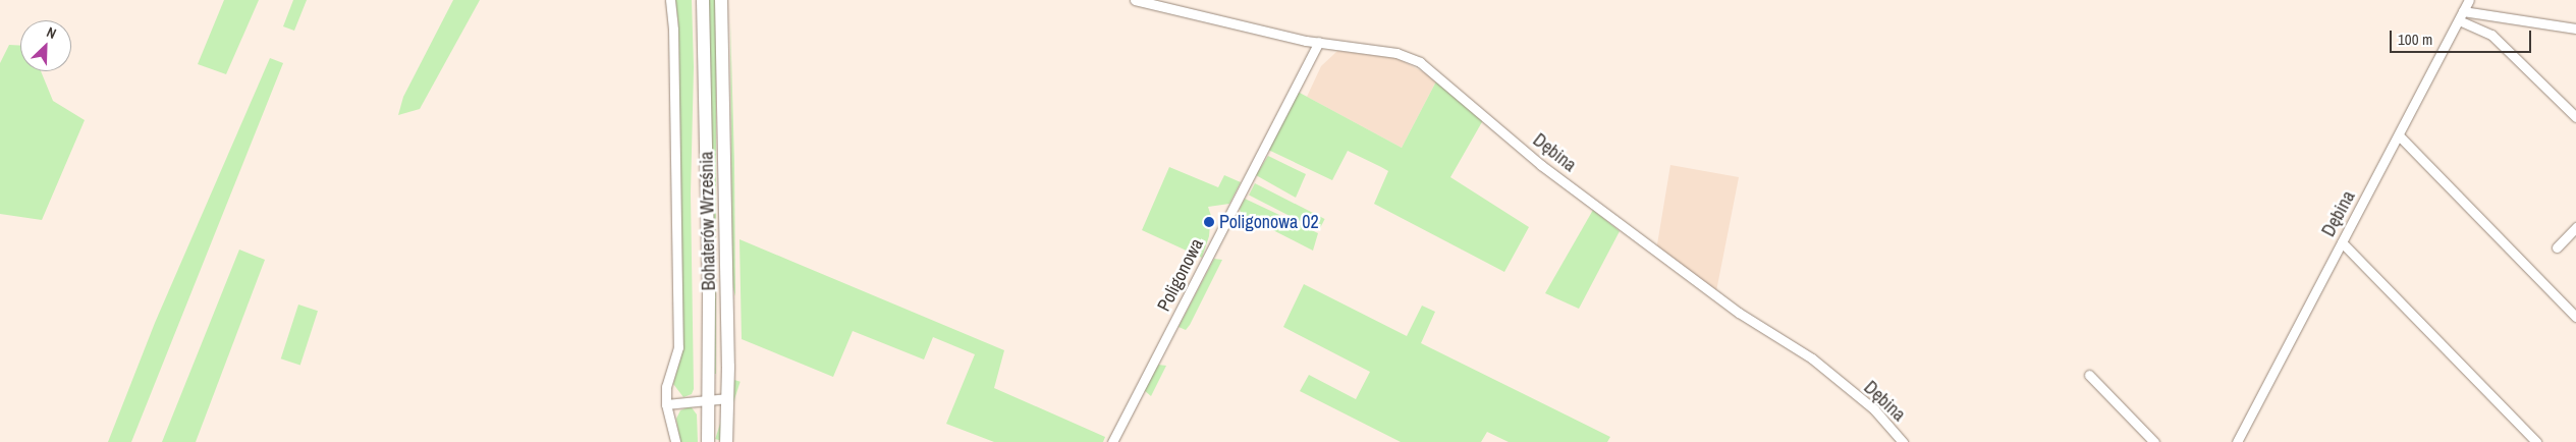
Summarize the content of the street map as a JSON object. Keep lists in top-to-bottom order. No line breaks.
{"streets":{"main road":["Bohaterów Września"],"street":["Dębina","Poligonowa"]},"crossings":[["Dębina","Poligonowa"]],"places":["Poligonowa 02"],"scale_bar":"100 m","north":"top right"}
